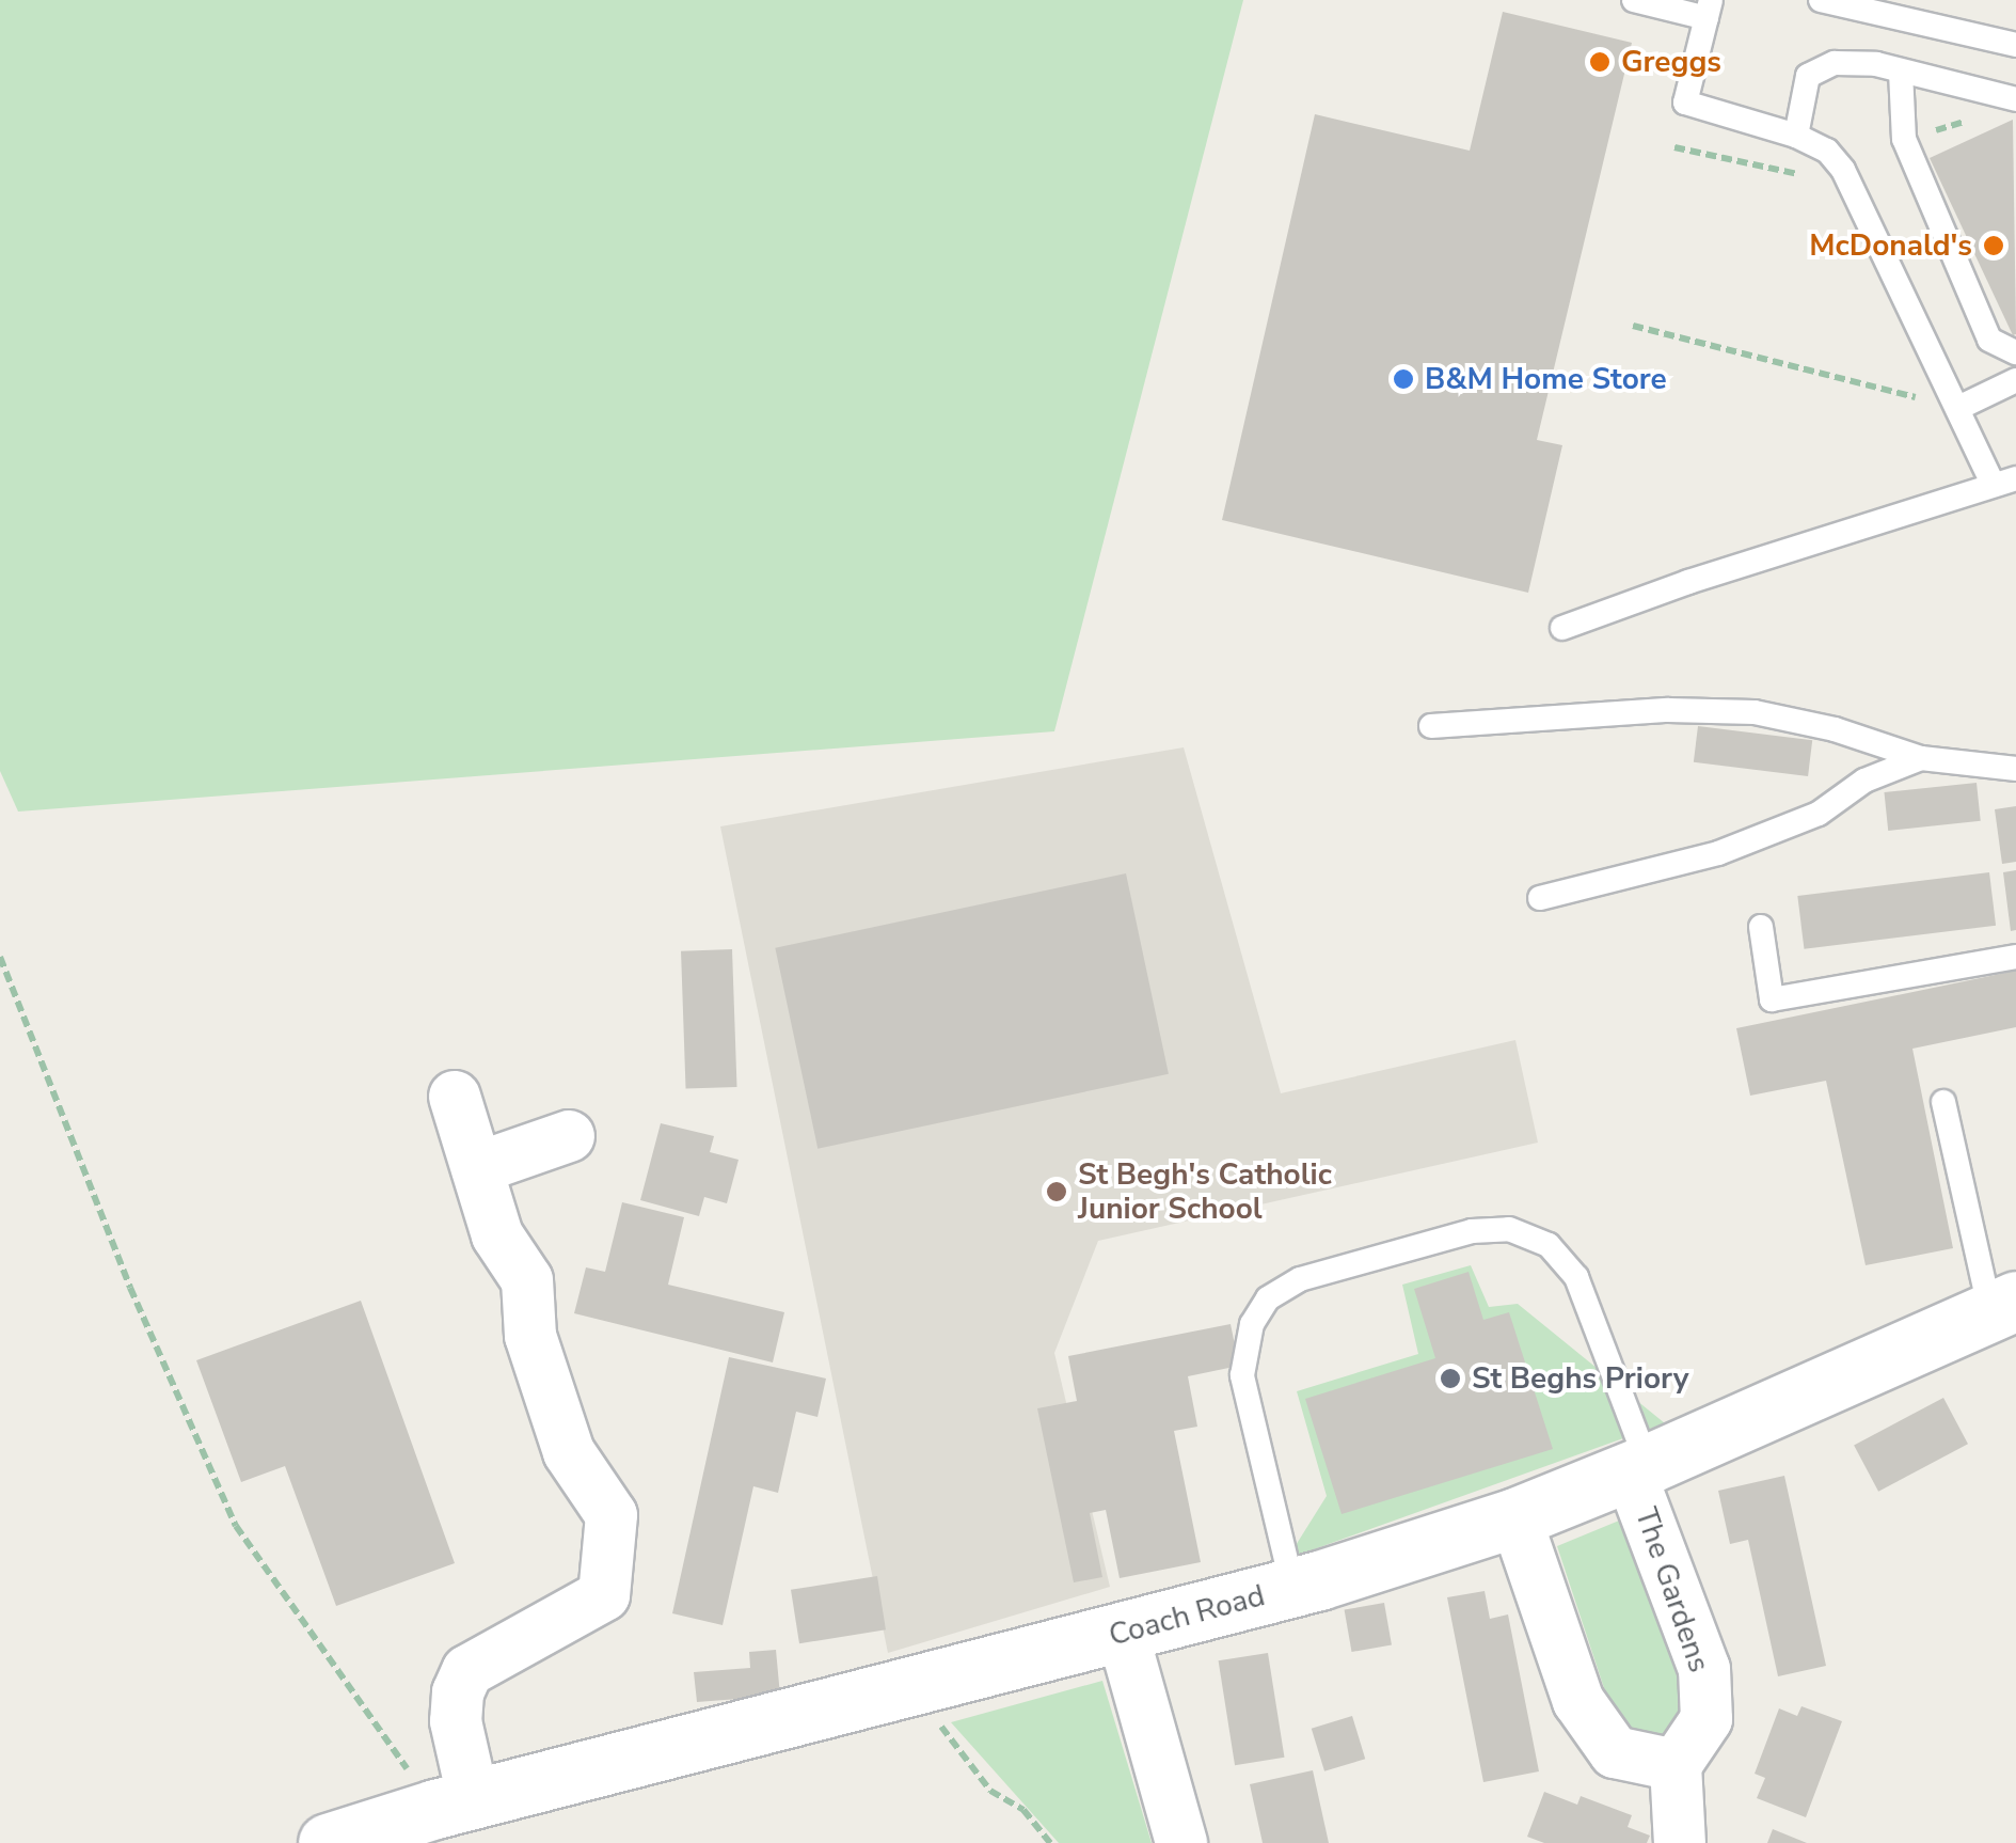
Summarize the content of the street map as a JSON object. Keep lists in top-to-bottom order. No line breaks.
{"streets":{"street":["The Gardens","Coach Road"]},"crossings":[["The Gardens","Coach Road"]],"places":["Greggs","McDonald's","B&M Home Store","St Begh's Catholic Junior School","St Beghs Priory"]}
